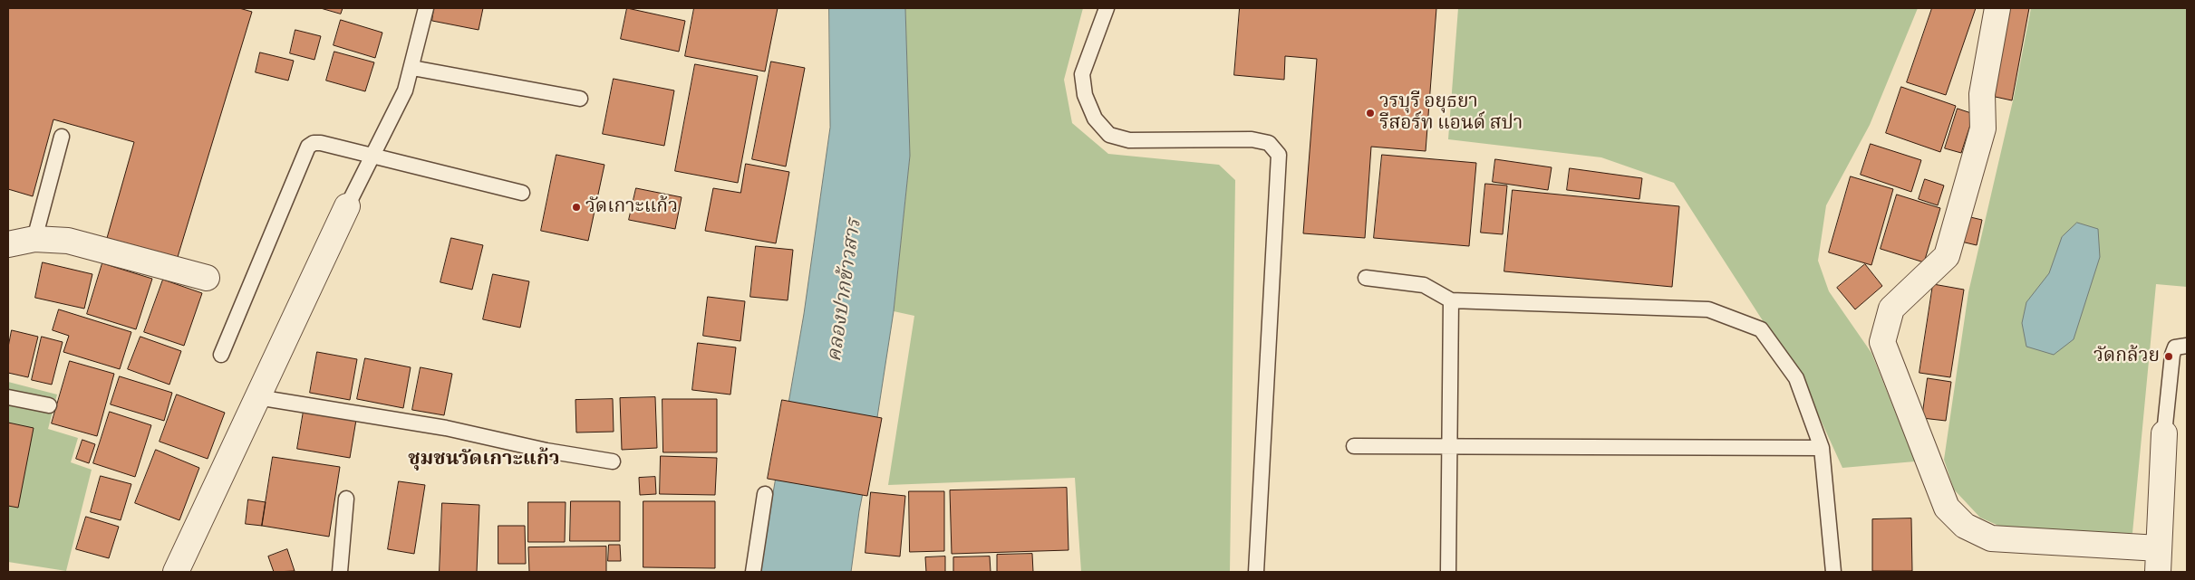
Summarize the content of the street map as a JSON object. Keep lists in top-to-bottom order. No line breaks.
{"districts":["ชุมชนวัดเกาะแก้ว"],"water":["คลองปากข้าวสาร"],"places":["วรบุรี อยุธยา รีสอร์ท แอนด์ สปา","วัดเกาะแก้ว","วัดกล้วย"]}
